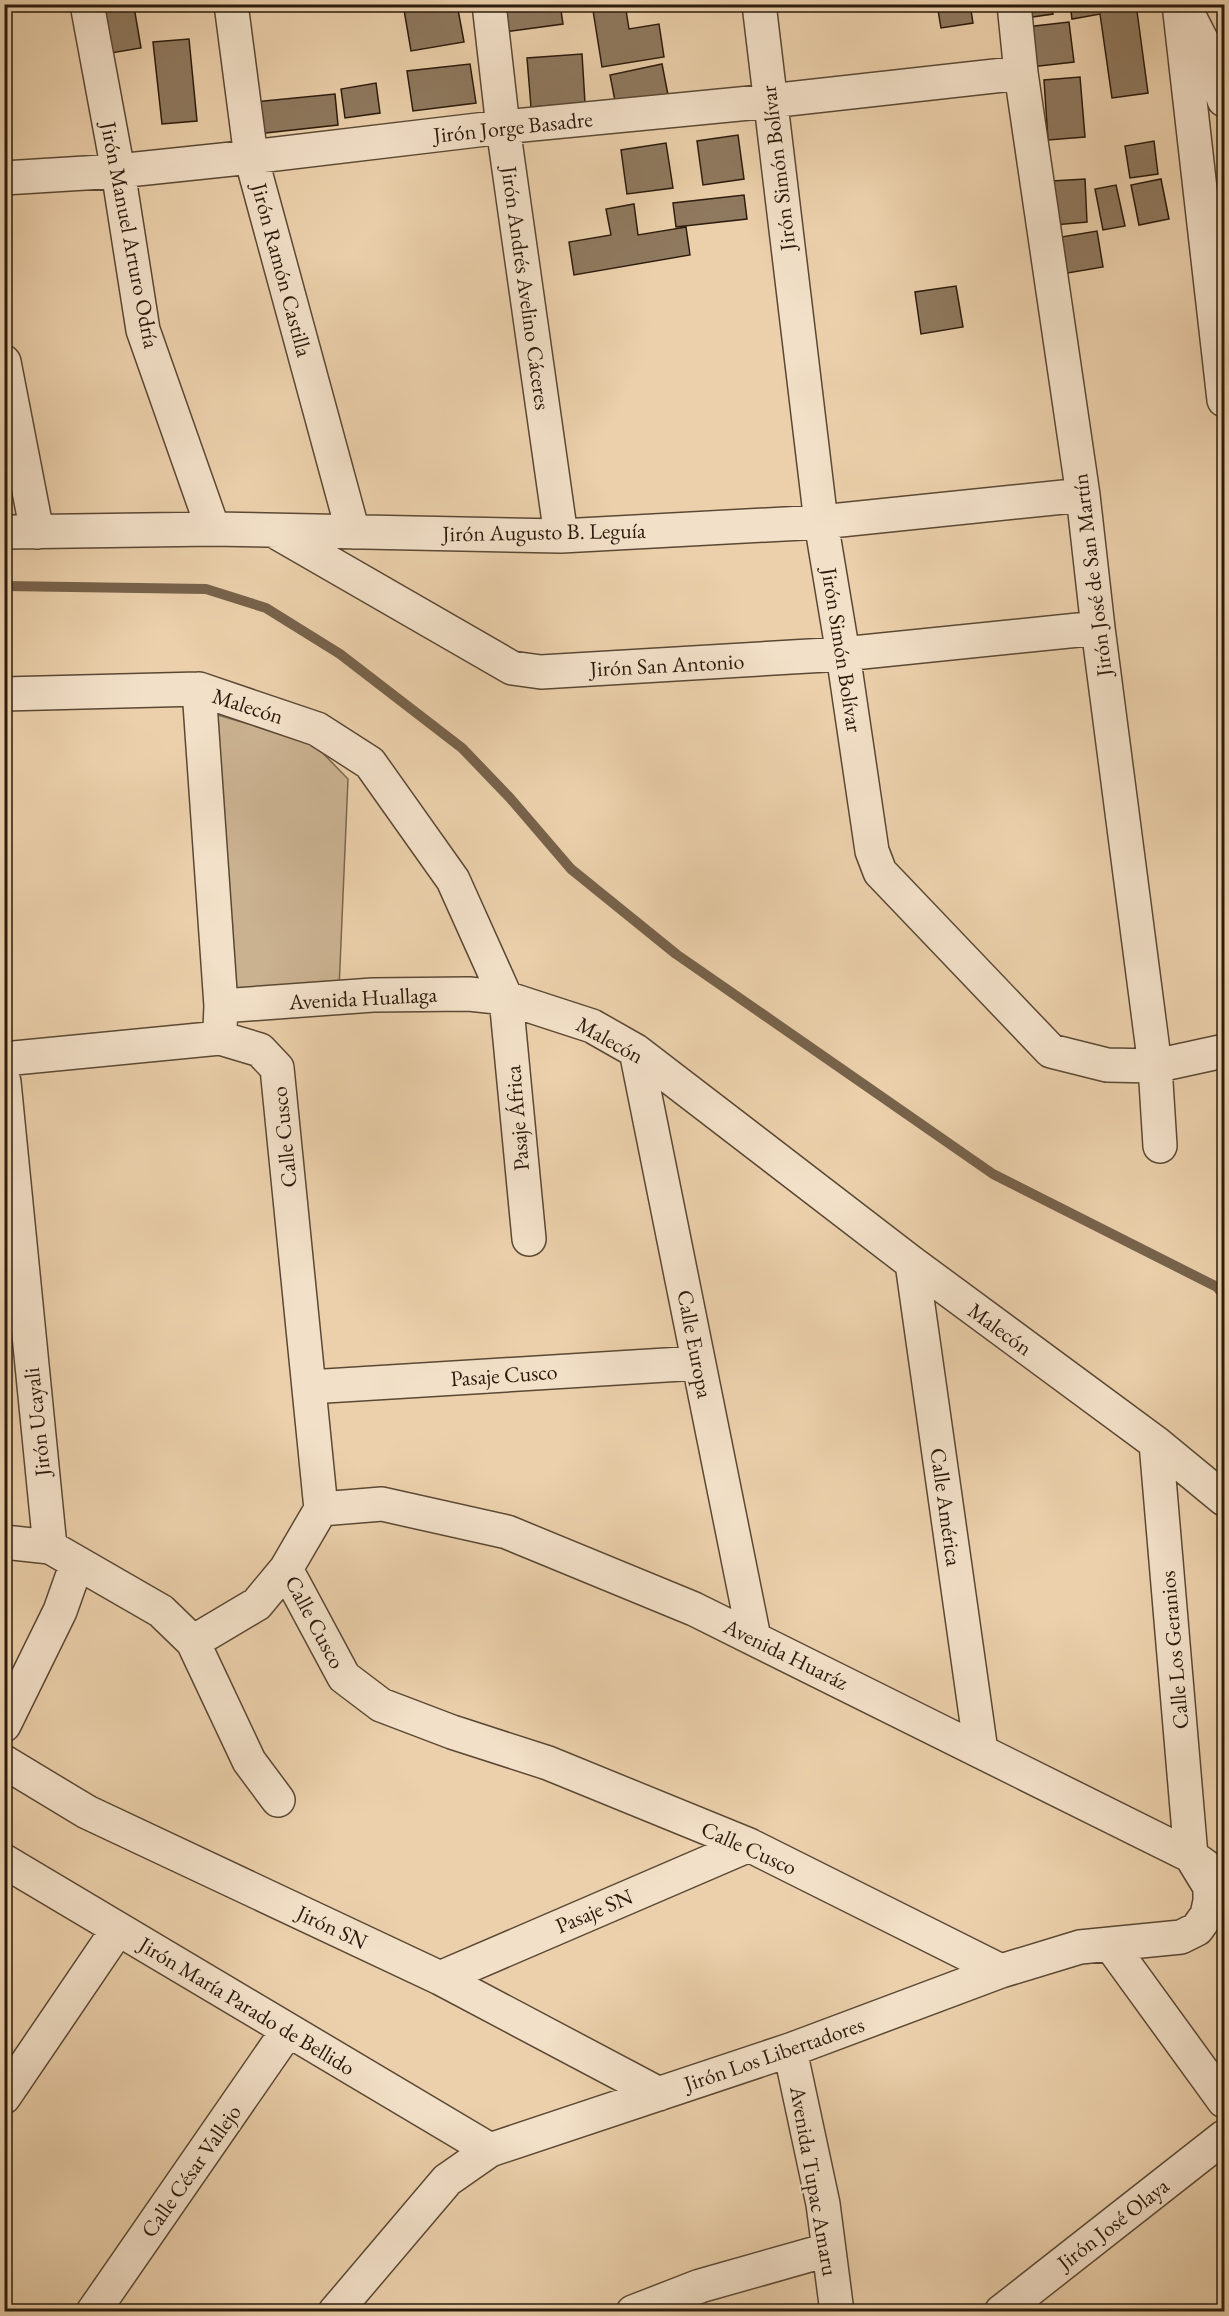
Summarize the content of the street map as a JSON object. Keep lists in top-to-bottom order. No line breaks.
{"streets":{"street":["Jirón Jorge Basadre","Jirón Simón Bolívar","Jirón Manuel Arturo Odría","Jirón Ramón Castilla","Jirón Andrés Avelino Cáceres","Jirón Augusto B. Leguía","Jirón José de San Martín","Jirón San Antonio","Malecón","Avenida Huallaga","Pasaje África","Calle Cusco","Calle Europa","Pasaje Cusco","Jirón Ucayali","Calle América","Calle Los Geranios","Avenida Huaráz","Pasaje SN","Jirón SN","Jirón María Parado de Bellido","Jirón Los Libertadores","Calle César Vallejo","Avenida Tupac Amaru","Jirón José Olaya"]},"crossings":[["Jirón Jorge Basadre","Jirón Simón Bolívar"],["Jirón Jorge Basadre","Jirón Manuel Arturo Odría"],["Jirón Jorge Basadre","Jirón Ramón Castilla"],["Jirón Jorge Basadre","Jirón Andrés Avelino Cáceres"],["Jirón Jorge Basadre","Jirón José de San Martín"],["Jirón Simón Bolívar","Jirón Augusto B. Leguía"],["Jirón Simón Bolívar","Jirón José de San Martín"],["Jirón Simón Bolívar","Jirón San Antonio"],["Jirón Manuel Arturo Odría","Jirón Augusto B. Leguía"],["Jirón Ramón Castilla","Jirón Augusto B. Leguía"],["Jirón Andrés Avelino Cáceres","Jirón Augusto B. Leguía"],["Jirón Augusto B. Leguía","Jirón José de San Martín"],["Jirón Augusto B. Leguía","Jirón San Antonio"],["Jirón José de San Martín","Jirón San Antonio"],["Malecón","Avenida Huallaga"],["Malecón","Pasaje África"],["Malecón","Calle Europa"],["Malecón","Calle América"],["Malecón","Calle Los Geranios"],["Avenida Huallaga","Pasaje África"],["Avenida Huallaga","Calle Cusco"],["Calle Cusco","Pasaje Cusco"],["Calle Cusco","Avenida Huaráz"],["Calle Cusco","Pasaje SN"],["Calle Cusco","Jirón Los Libertadores"],["Calle Europa","Pasaje Cusco"],["Calle Europa","Avenida Huaráz"],["Calle América","Avenida Huaráz"],["Calle Los Geranios","Avenida Huaráz"],["Calle Los Geranios","Jirón Los Libertadores"],["Avenida Huaráz","Jirón Los Libertadores"],["Pasaje SN","Jirón SN"],["Jirón SN","Jirón Los Libertadores"],["Jirón María Parado de Bellido","Jirón Los Libertadores"],["Jirón María Parado de Bellido","Calle César Vallejo"],["Jirón Los Libertadores","Avenida Tupac Amaru"]]}
